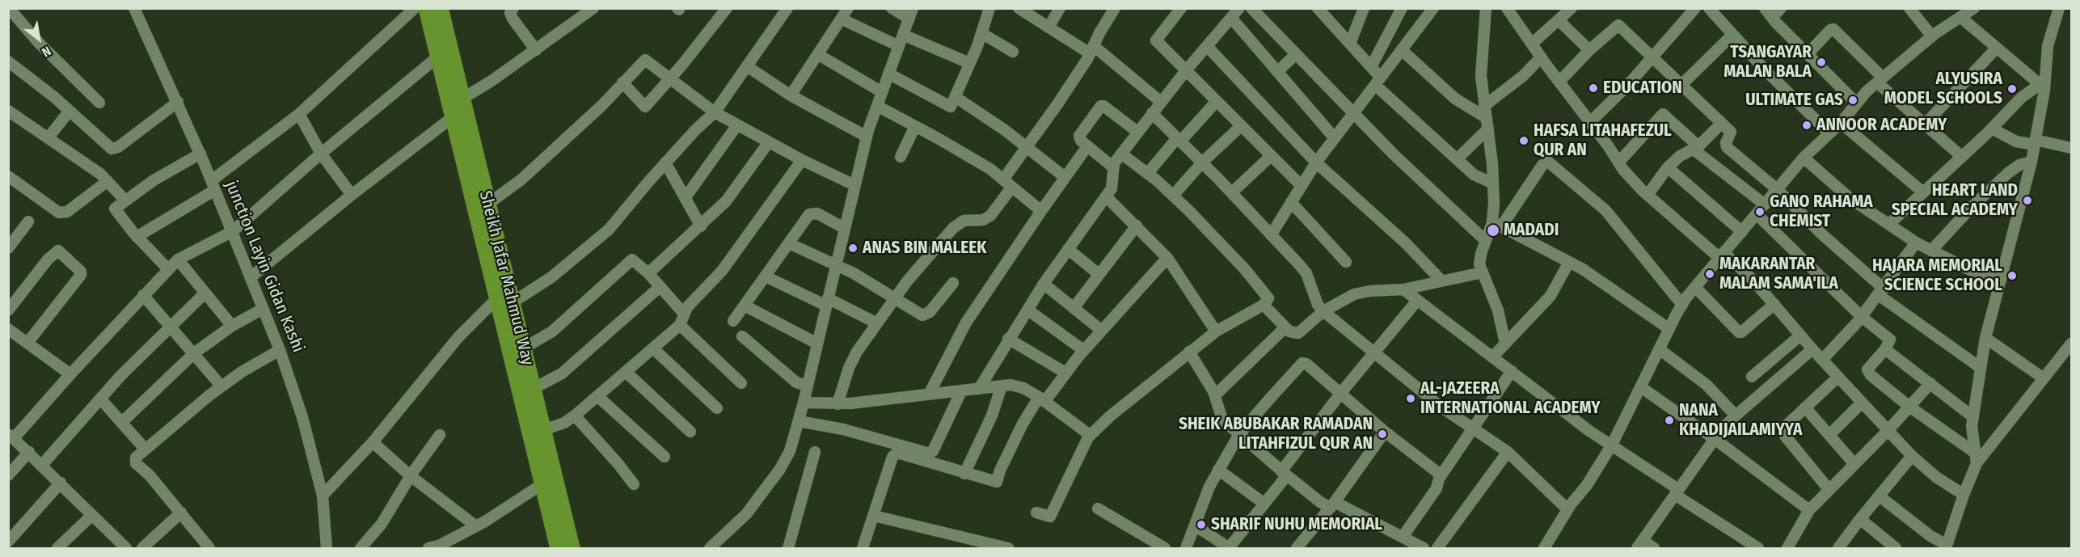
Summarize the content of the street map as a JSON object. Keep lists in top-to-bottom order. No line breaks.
{"streets":{"main road":["Sheikh Jafar Mahmud Way"],"street":["junction Layin Gidan Kashi"]},"places":["TSANGAYAR MALAN BALA","EDUCATION","ALYUSIRA MODEL SCHOOLS","ULTIMATE GAS","ANNOOR ACADEMY","HAFSA LITAHAFEZUL QUR AN","HEART LAND SPECIAL ACADEMY","GANO RAHAMA CHEMIST","MADADI","ANAS BIN MALEEK","MAKARANTAR MALAM SAMA'ILA","HAJARA MEMORIAL SCIENCE SCHOOL","AL-JAZEERA INTERNATIONAL ACADEMY","NANA KHADIJAILAMIYYA","SHEIK ABUBAKAR RAMADAN LITAHFIZUL QUR AN","SHARIF NUHU MEMORIAL"],"north":"bottom right"}
